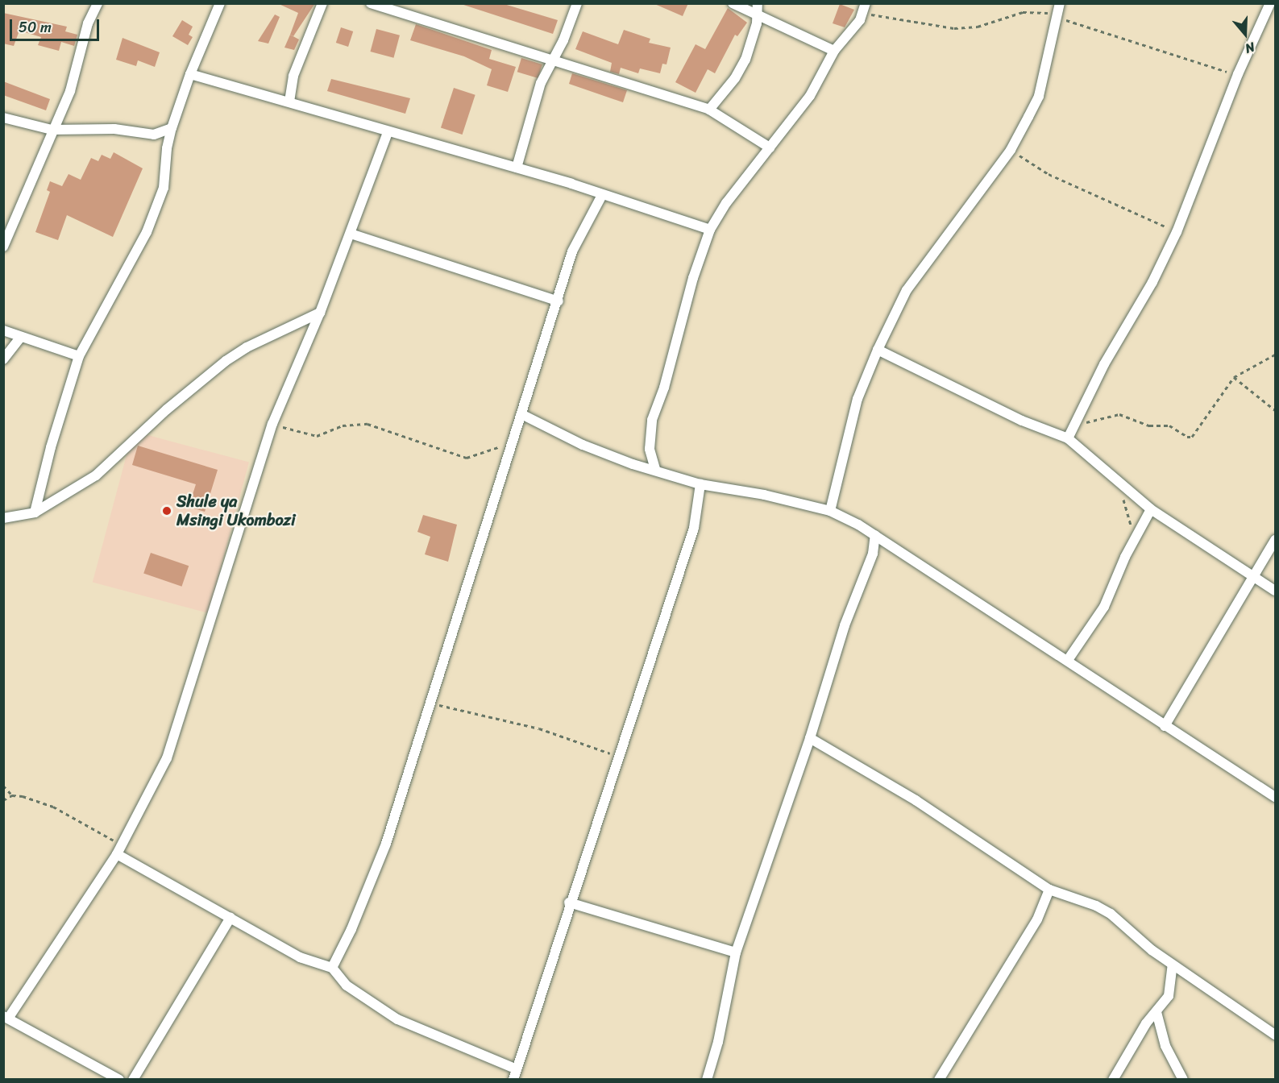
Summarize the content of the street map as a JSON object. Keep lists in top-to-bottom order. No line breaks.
{"places":["Shule ya Msingi Ukombozi"],"scale_bar":"50 m","north":"bottom"}
